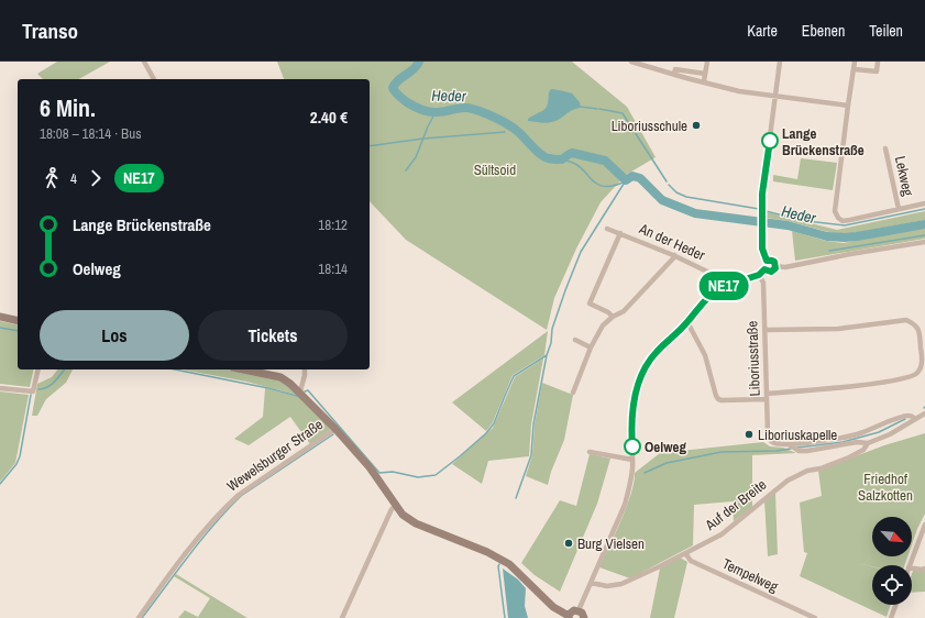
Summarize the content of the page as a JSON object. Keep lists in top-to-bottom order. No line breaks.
{"streets":{"main road":["Wewelsburger Straße"],"street":["Lekweg","An der Heder","Liboriusstraße","Auf der Breite","Tempelweg"]},"crossings":[["Auf der Breite","Tempelweg"]],"water":["Heder"],"parks":["Sültsoid","Friedhof Salzkotten"],"places":["Liboriusschule","Lange Brückenstraße","Liboriuskapelle","Oelweg","Burg Vielsen"],"lines":["bus line NE17"],"north":"bottom right","page":{"header":"Transo","nav":["Karte","Ebenen","Teilen"],"on_map":"NE17","heading":["6 Min.","18:08 – 18:14 · Bus","2.40 €"],"legs":["4","NE17"],"list":[{"name":"Lange Brückenstraße","value":"18:12"},{"name":"Oelweg","value":"18:14"}],"buttons":["Los","Tickets"]}}
